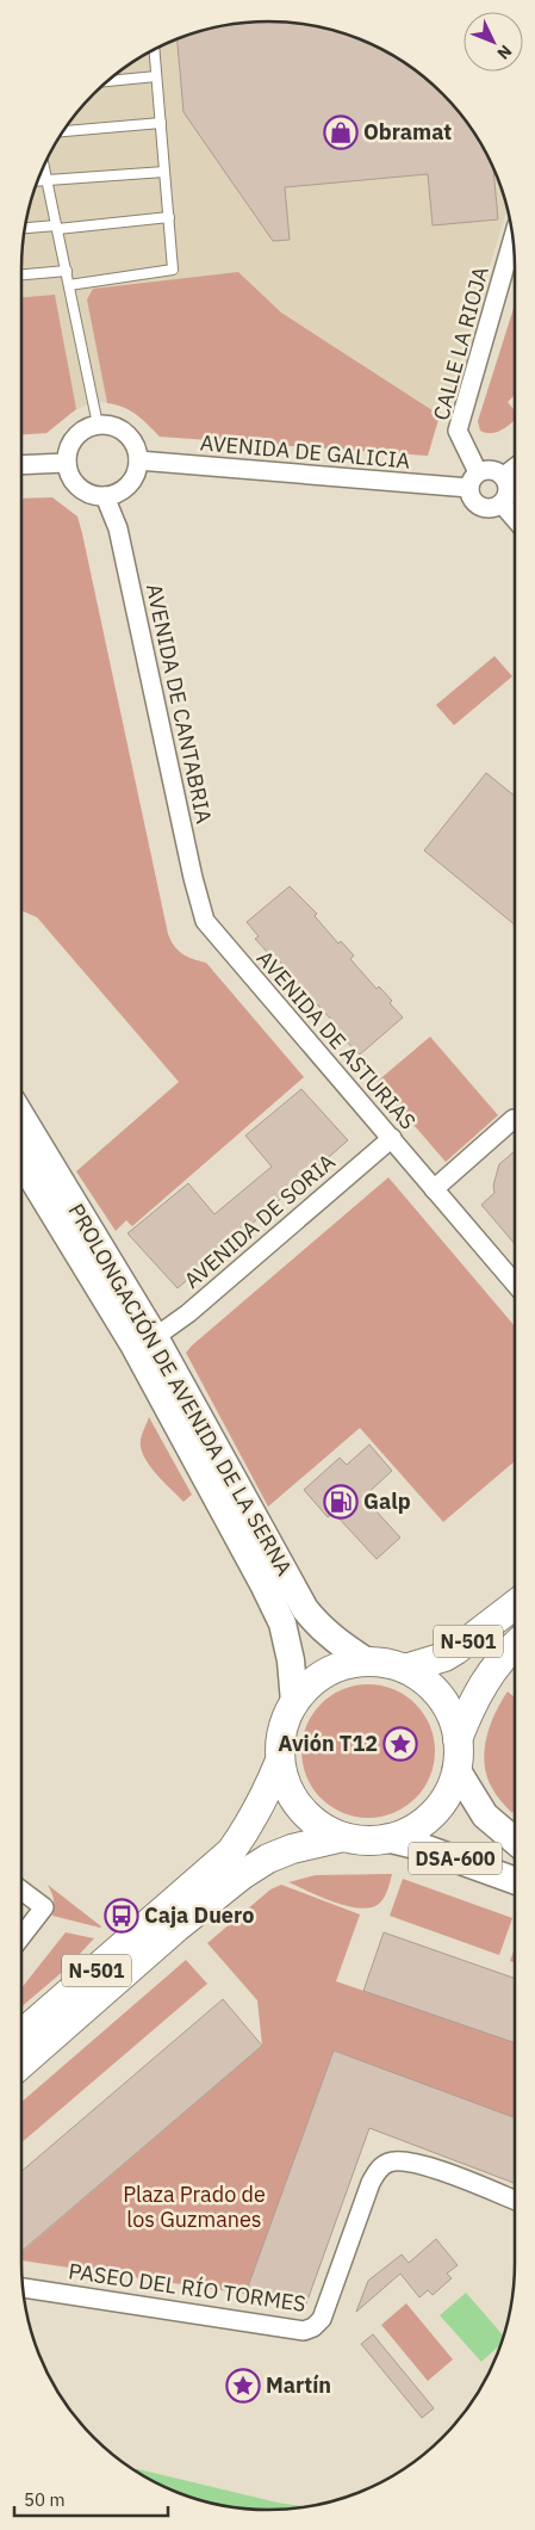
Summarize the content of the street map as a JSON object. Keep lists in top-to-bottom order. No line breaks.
{"streets":{"highway":["N-501"],"main road":["PROLONGACIÓN DE AVENIDA DE LA SERNA","DSA-600"],"street":["CALLE LA RIOJA","AVENIDA DE GALICIA","AVENIDA DE CANTABRIA","AVENIDA DE ASTURIAS","AVENIDA DE SORIA","PASEO DEL RÍO TORMES"]},"crossings":[["CALLE LA RIOJA","AVENIDA DE GALICIA"],["AVENIDA DE GALICIA","AVENIDA DE CANTABRIA"],["AVENIDA DE CANTABRIA","AVENIDA DE ASTURIAS"],["AVENIDA DE ASTURIAS","AVENIDA DE SORIA"],["AVENIDA DE SORIA","PROLONGACIÓN DE AVENIDA DE LA SERNA"],["PROLONGACIÓN DE AVENIDA DE LA SERNA","N-501"],["PROLONGACIÓN DE AVENIDA DE LA SERNA","DSA-600"],["N-501","DSA-600"]],"parks":["Plaza Prado de los Guzmanes"],"places":{"shop":["Obramat"],"fuel station":["Galp"],"place":["Avión T12","Martín"],"bus stop":["Caja Duero"]},"scale_bar":"50 m","north":"bottom right"}
